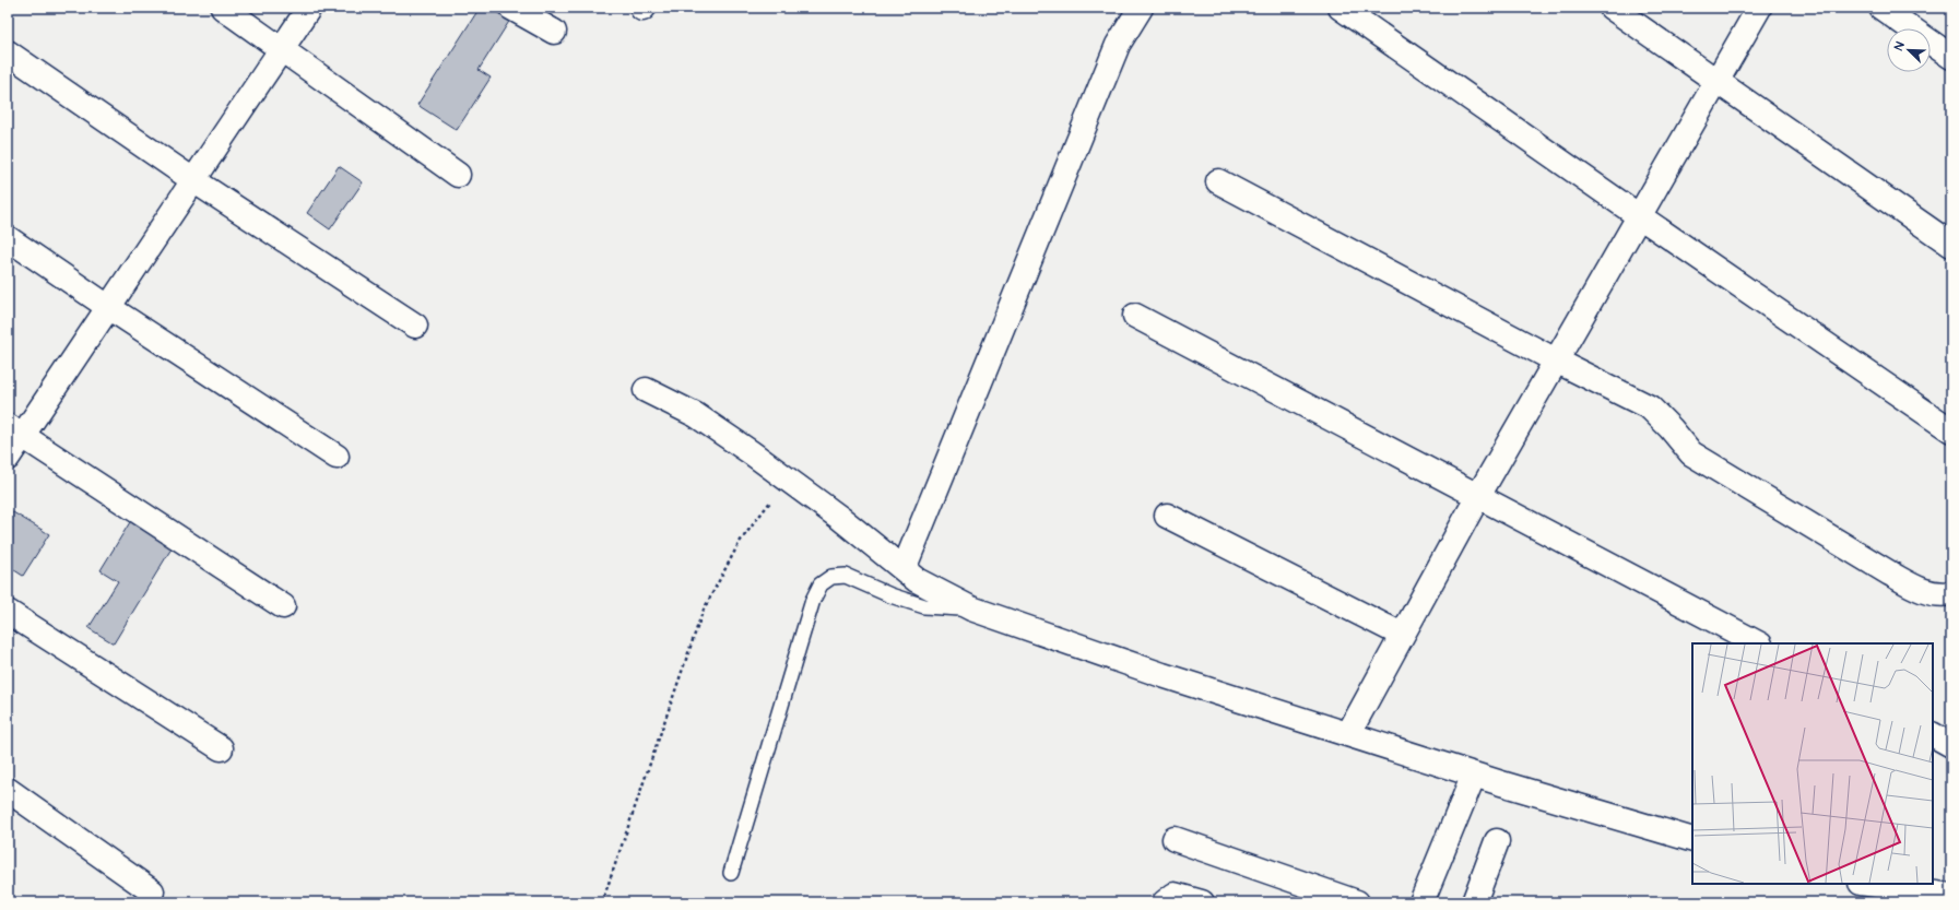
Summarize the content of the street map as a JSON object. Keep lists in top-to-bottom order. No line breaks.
{"north":"top left"}
